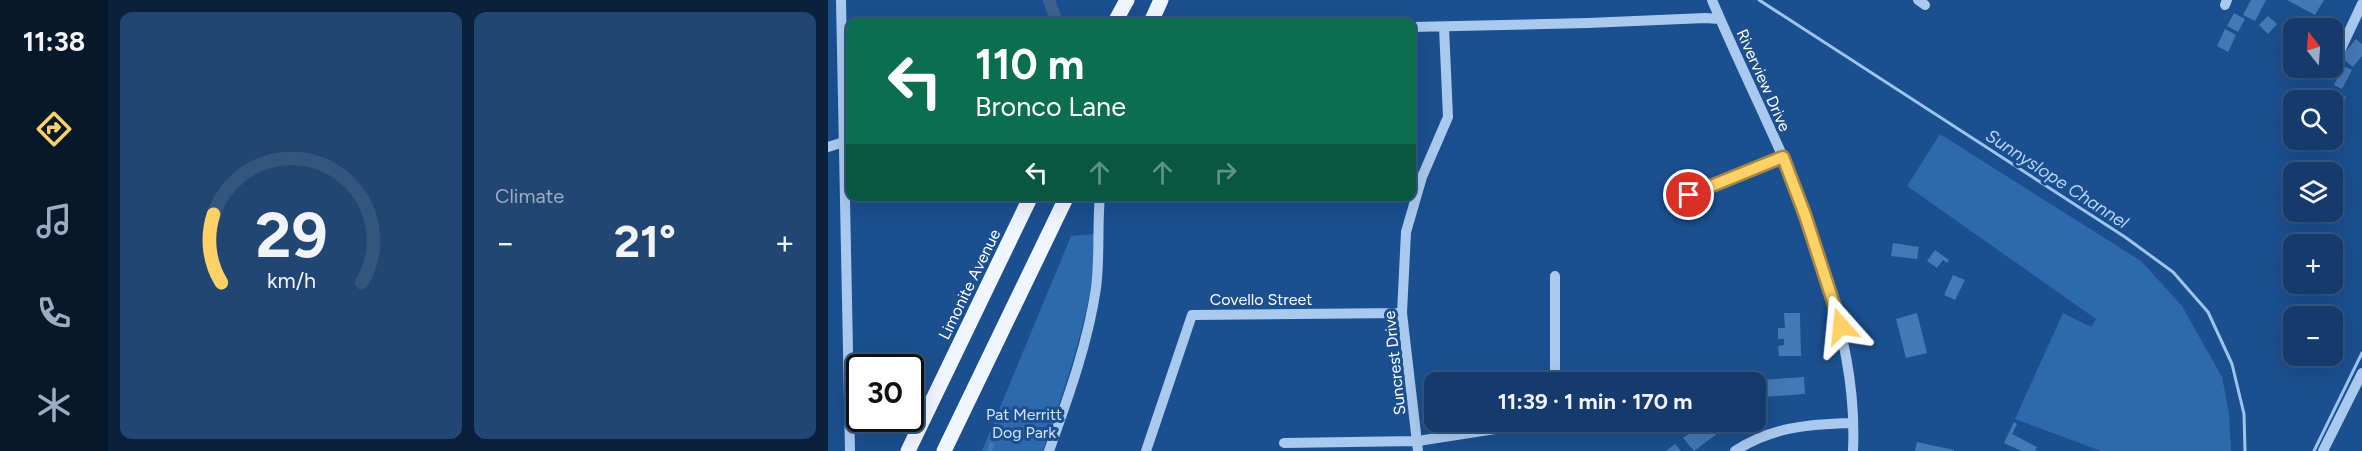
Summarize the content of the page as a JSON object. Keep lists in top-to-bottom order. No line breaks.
{"streets":{"main road":["Limonite Avenue"],"street":["Riverview Drive","Covello Street","Suncrest Drive"]},"crossings":[["Covello Street","Suncrest Drive"]],"water":["Sunnyslope Channel"],"parks":["Pat Merritt Dog Park"],"north":"top","page":{"tabs":"11:38","tile":"Climate","map_buttons":["+","−"],"turn":["110 m","Bronco Lane"],"heat":["−","21°","+"],"limit":"30","trip":"11:39 · 1 min · 170 m","gauge":["29","km/h"]}}
